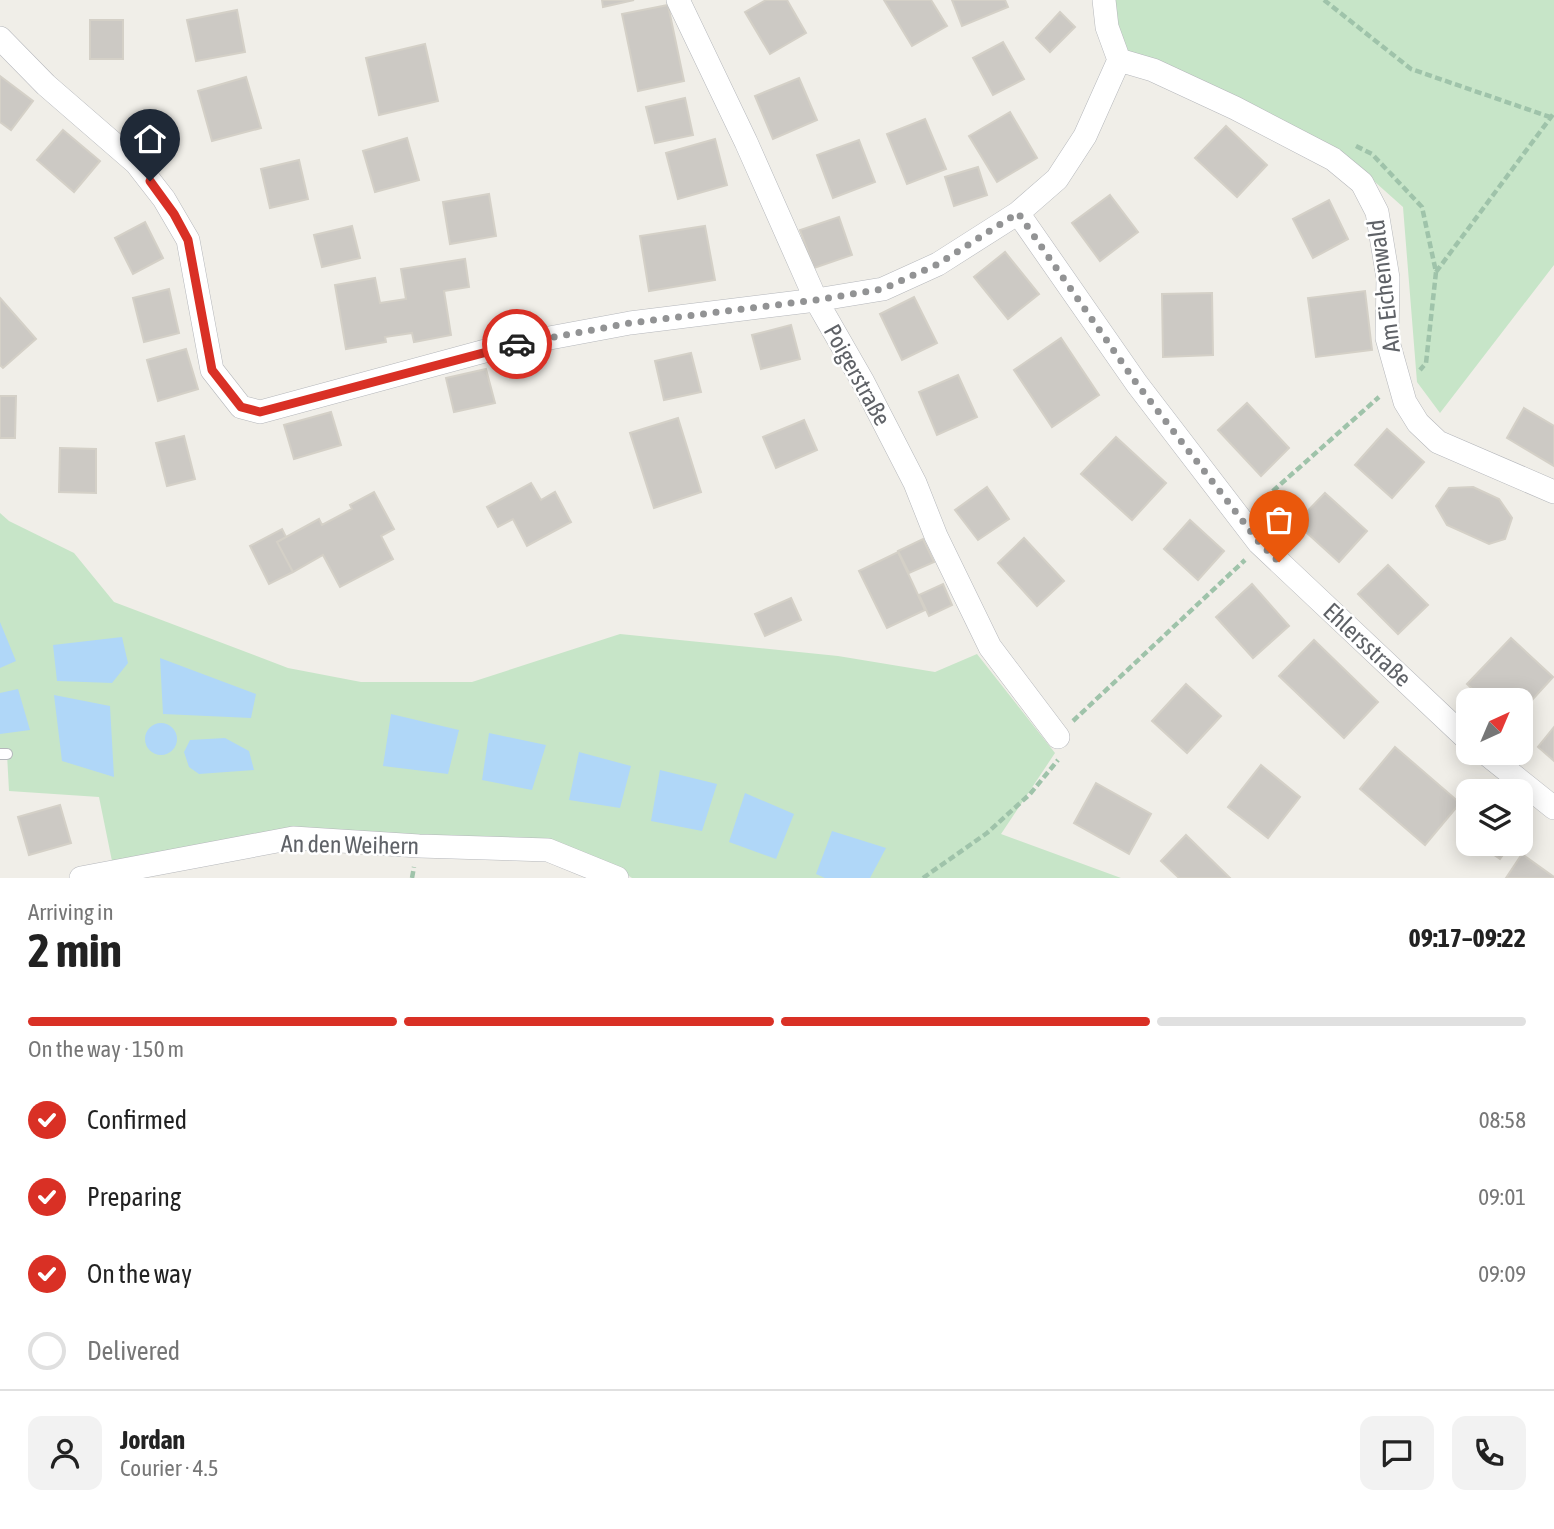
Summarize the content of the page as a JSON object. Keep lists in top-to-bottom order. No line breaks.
{"streets":{"street":["Am Eichenwald","Poigerstraße","Ehlersstraße","An den Weihern"]},"north":"top right","page":{"heading":["2 min","Arriving in","09:17–09:22"],"panel":["Jordan","Courier · 4.5"],"bar":"On the way · 150 m","list":[["Confirmed","08:58"],["Preparing","09:01"],["On the way","09:09"],"Delivered"]}}
